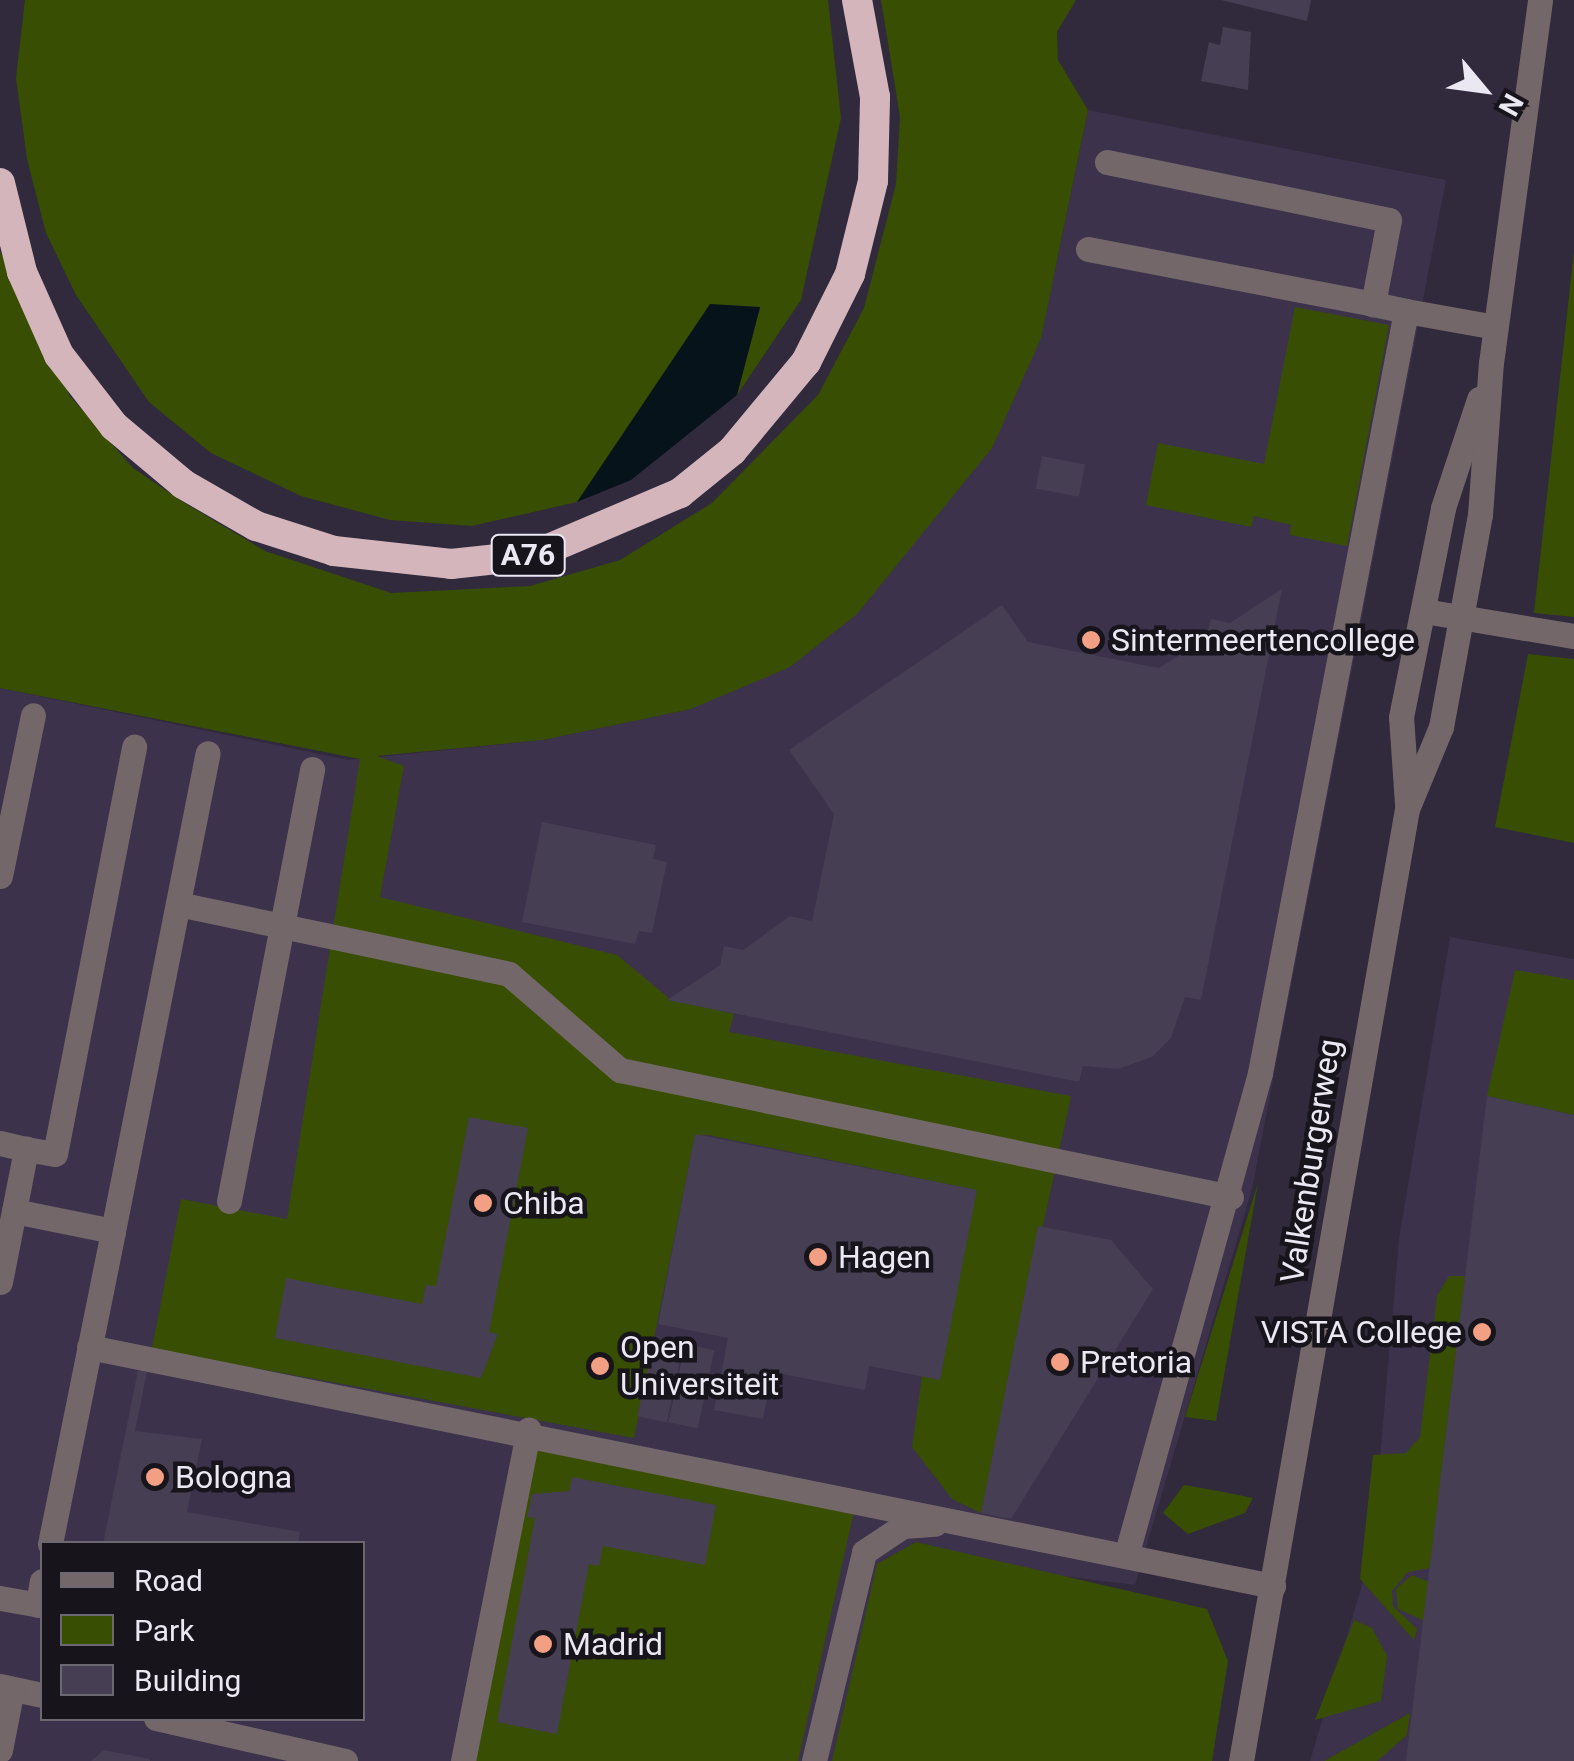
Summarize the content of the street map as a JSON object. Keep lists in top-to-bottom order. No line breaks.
{"streets":{"highway":["A76"],"street":["Valkenburgerweg"]},"places":["Sintermeertencollege","Chiba","Hagen","VISTA College","Pretoria","Open Universiteit","Bologna","Madrid"],"legend":["Road","Park","Building"],"north":"bottom right"}
